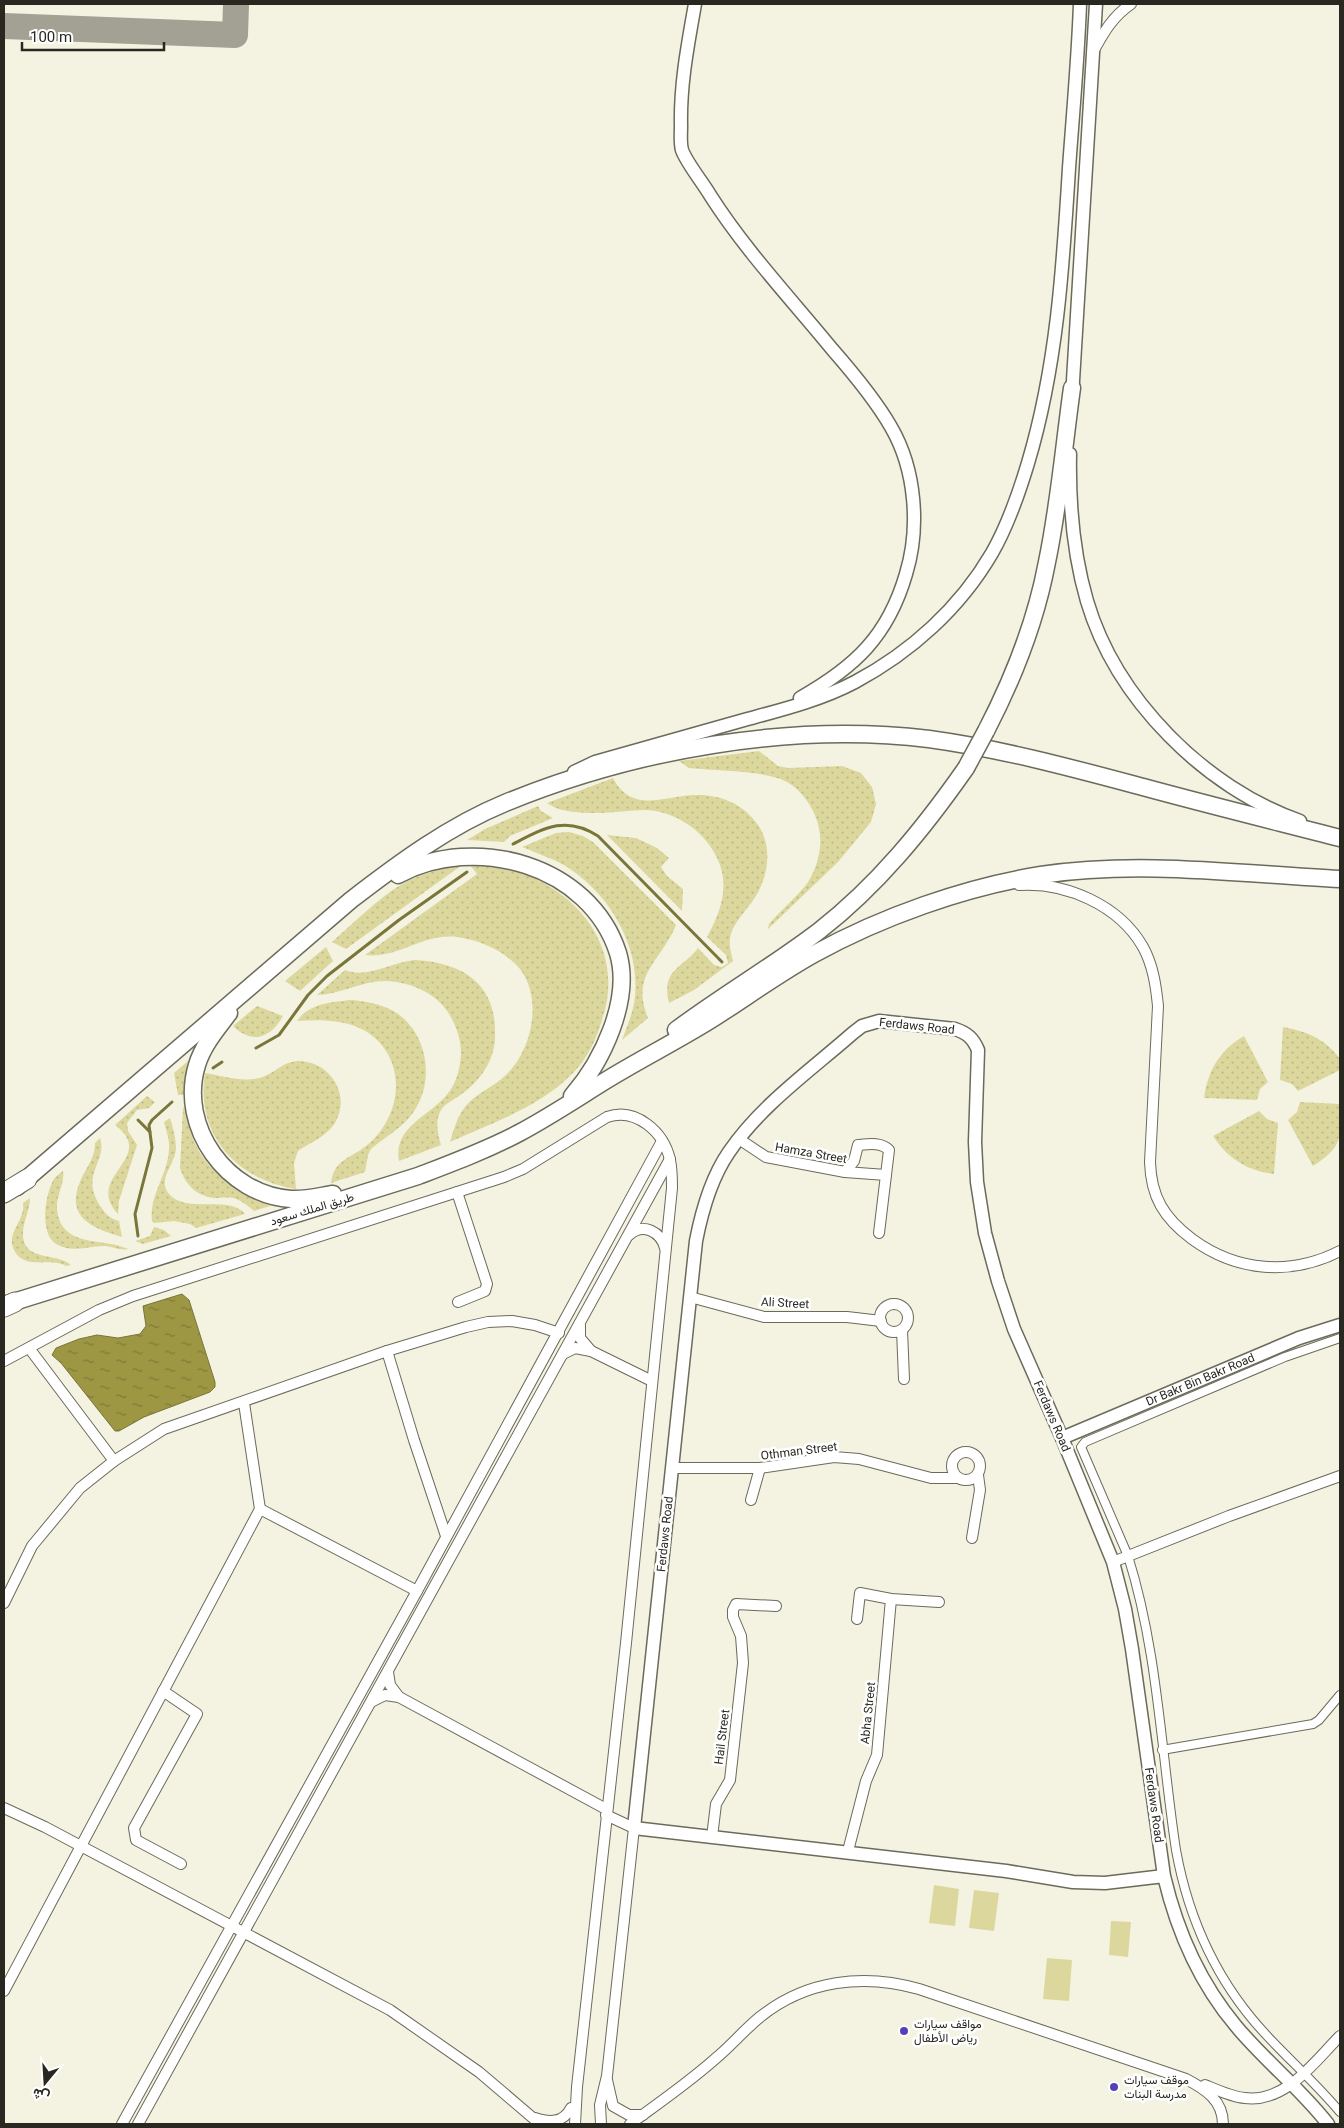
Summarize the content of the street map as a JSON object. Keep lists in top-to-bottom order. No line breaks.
{"streets":{"main road":["طريق الملك سعود"],"street":["Ferdaws Road","Hamza Street","Ali Street","Dr Bakr Bin Bakr Road","Othman Street","Abha Street","Hail Street"]},"crossings":[["Ferdaws Road","Hamza Street"],["Ferdaws Road","Ali Street"],["Ferdaws Road","Dr Bakr Bin Bakr Road"],["Ferdaws Road","Othman Street"]],"places":["مواقف سيارات رياض الأطفال","موقف سيارات مدرسة البنات"],"scale_bar":"100 m","north":"bottom"}
